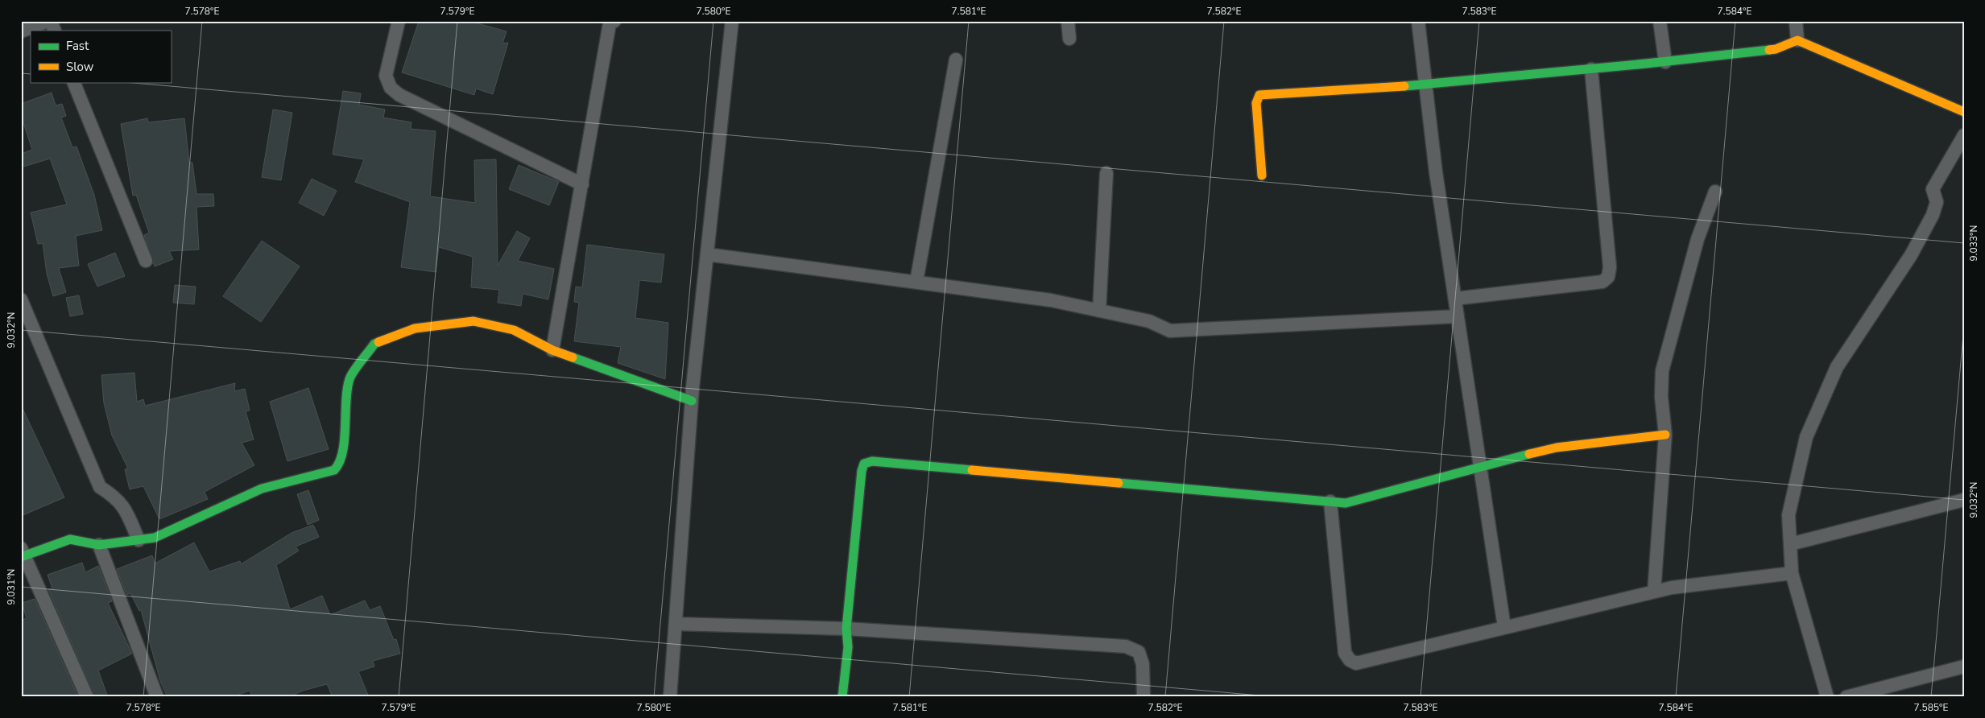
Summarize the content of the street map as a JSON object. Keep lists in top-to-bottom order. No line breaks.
{"legend":["Fast","Slow"],"coordinates":["7.578°E","7.579°E","7.580°E","7.581°E","7.582°E","7.583°E","7.584°E","9.033°N","9.032°N","9.031°N","7.585°E"]}
